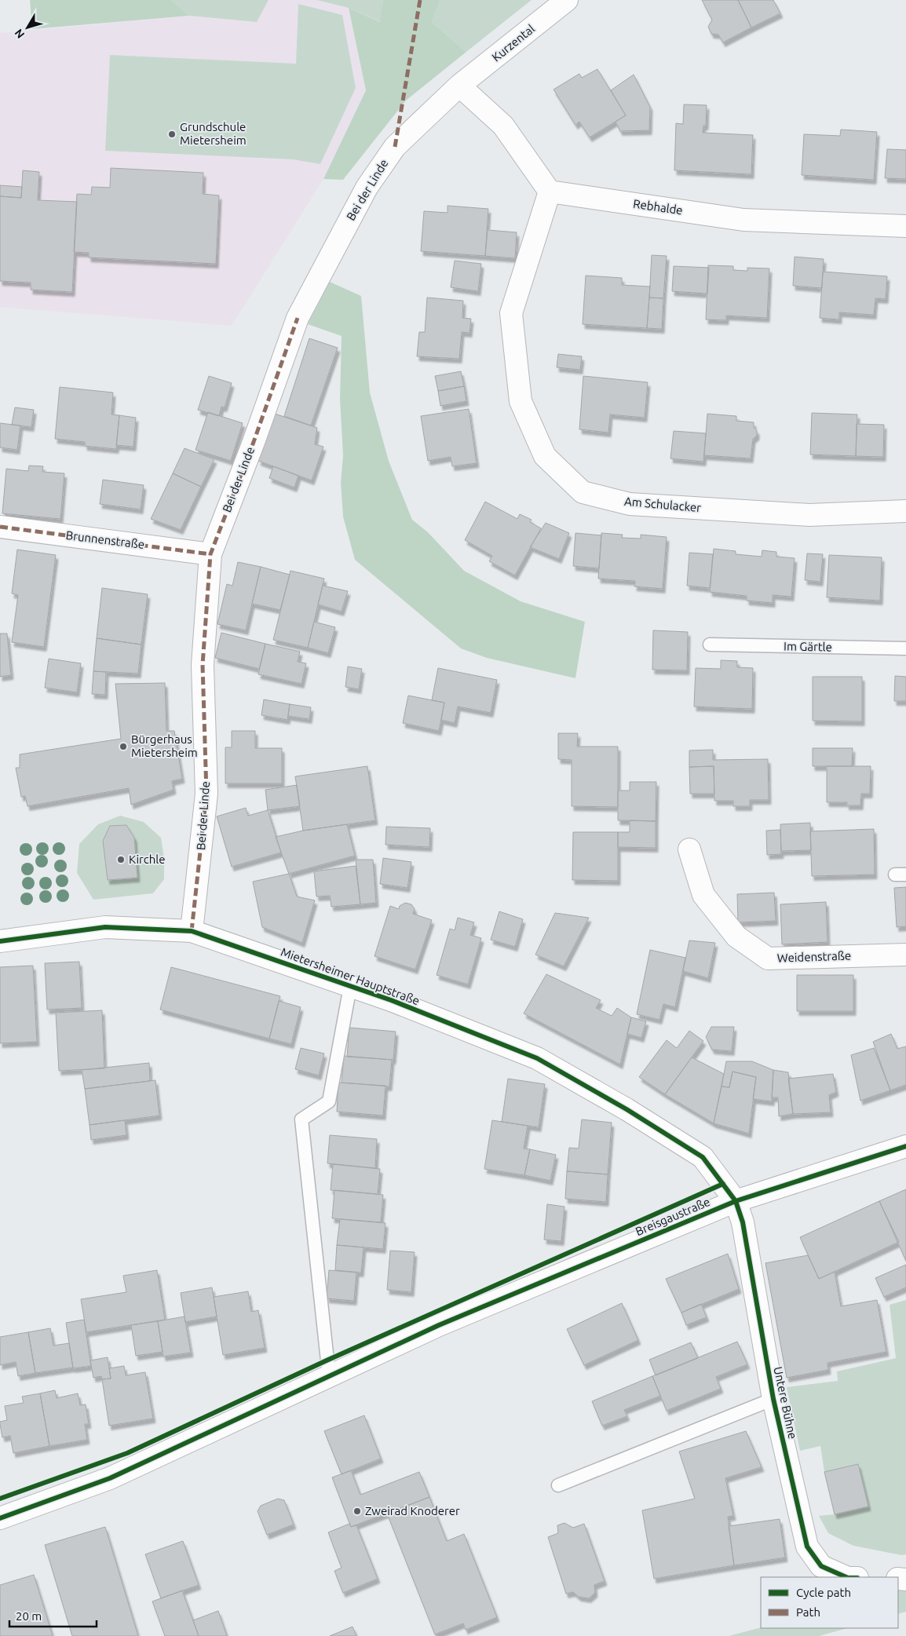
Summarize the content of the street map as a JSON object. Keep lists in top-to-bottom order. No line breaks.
{"streets":{"street":["Kurzental","Bei der Linde","Rebhalde","Am Schulacker","Brunnenstraße","Weidenstraße","Mietersheimer Hauptstraße","Breisgaustraße","Untere Bühne"],"lane":["Im Gärtle"]},"crossings":[["Kurzental","Bei der Linde"],["Bei der Linde","Brunnenstraße"],["Bei der Linde","Mietersheimer Hauptstraße"],["Rebhalde","Am Schulacker"],["Mietersheimer Hauptstraße","Breisgaustraße"],["Mietersheimer Hauptstraße","Untere Bühne"],["Breisgaustraße","Untere Bühne"]],"places":["Grundschule Mietersheim","Bürgerhaus Mietersheim","Kirchle","Zweirad Knoderer"],"legend":["Cycle path","Path"],"scale_bar":"20 m","north":"bottom left"}
